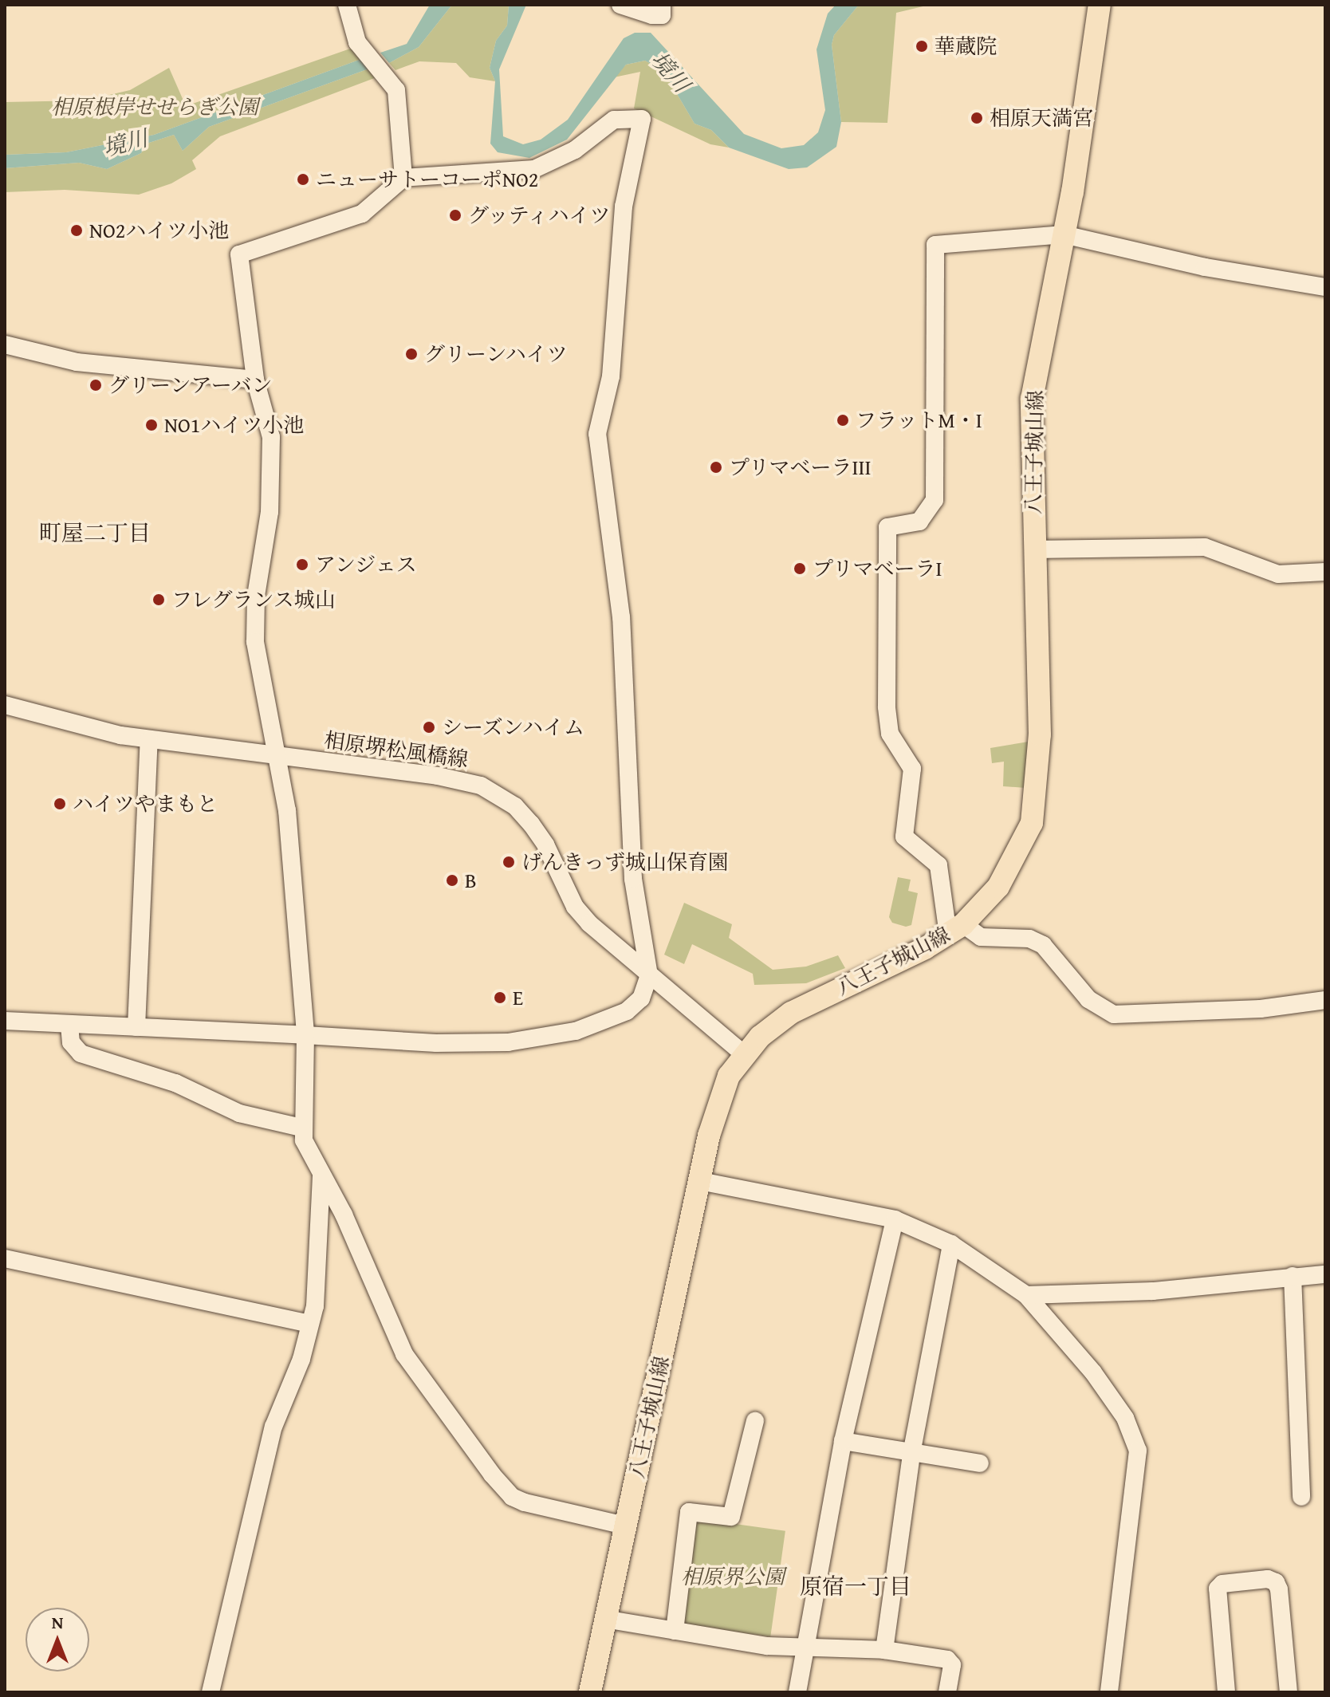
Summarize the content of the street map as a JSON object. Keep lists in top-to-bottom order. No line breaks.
{"streets":{"main road":["八王子城山線"],"street":["相原堺松風橋線"]},"crossings":[["八王子城山線","相原堺松風橋線"]],"districts":["町屋二丁目","原宿一丁目"],"water":["境川"],"parks":["相原根岸せせらぎ公園","相原界公園"],"places":["華蔵院","相原天満宮","ニューサトーコーポNO2","グッティハイツ","NO2ハイツ小池","グリーンハイツ","グリーンアーバン","フラットM・I","NO1ハイツ小池","プリマベーラⅢ","アンジェス","プリマベーラⅠ","フレグランス城山","シーズンハイム","ハイツやまもと","げんきっず城山保育園","B","E"],"north":"top"}
